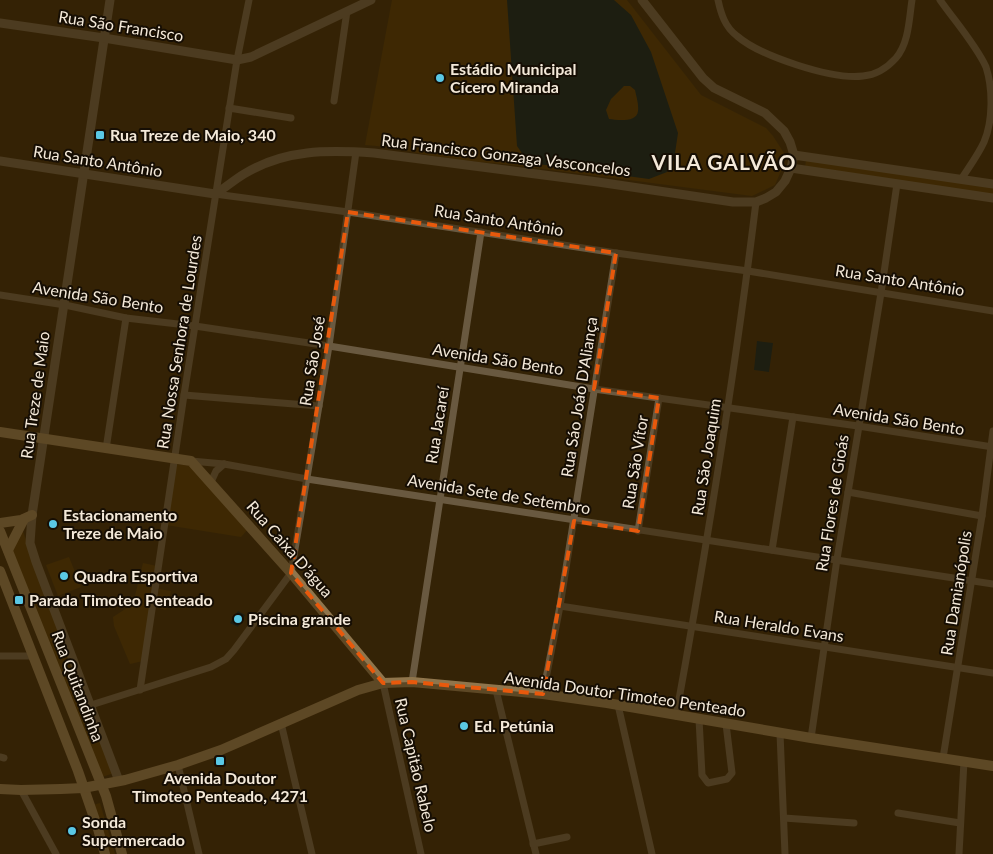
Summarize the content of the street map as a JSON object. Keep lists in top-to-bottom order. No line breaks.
{"streets":{"main road":["Avenida Sete de Setembro","Rua Caixa D'água","Rua Quitandinha","Avenida Doutor Timoteo Penteado"],"street":["Rua São Francisco","Rua Francisco Gonzaga Vasconcelos","Rua Santo Antônio","Avenida São Bento","Rua Nossa Senhora de Lourdes","Rua São José","Rua Treze de Maio","Rua Sáo Joáo D'Aliança","Rua Jacareí","Rua São Joaquim","Rua São Vítor","Rua Flores de Gioás","Rua Damianópolis","Rua Heraldo Evans","Rua Capitão Rabelo"]},"crossings":[["Rua São Francisco","Rua Nossa Senhora de Lourdes"],["Rua São Francisco","Rua Treze de Maio"],["Rua Francisco Gonzaga Vasconcelos","Rua Santo Antônio"],["Rua Francisco Gonzaga Vasconcelos","Rua Nossa Senhora de Lourdes"],["Rua Francisco Gonzaga Vasconcelos","Rua São José"],["Rua Francisco Gonzaga Vasconcelos","Rua São Joaquim"],["Rua Santo Antônio","Rua Nossa Senhora de Lourdes"],["Rua Santo Antônio","Rua São José"],["Rua Santo Antônio","Rua Treze de Maio"],["Rua Santo Antônio","Rua Sáo Joáo D'Aliança"],["Rua Santo Antônio","Rua Jacareí"],["Rua Santo Antônio","Rua São Joaquim"],["Rua Santo Antônio","Rua Flores de Gioás"],["Avenida São Bento","Rua Nossa Senhora de Lourdes"],["Avenida São Bento","Rua São José"],["Avenida São Bento","Rua Treze de Maio"],["Avenida São Bento","Rua Sáo Joáo D'Aliança"],["Avenida São Bento","Rua Jacareí"],["Avenida São Bento","Rua São Joaquim"],["Avenida São Bento","Rua São Vítor"],["Avenida São Bento","Rua Flores de Gioás"],["Avenida São Bento","Rua Damianópolis"],["Rua Nossa Senhora de Lourdes","Avenida Sete de Setembro"],["Rua São José","Avenida Sete de Setembro"],["Rua São José","Rua Caixa D'água"],["Rua Treze de Maio","Avenida Sete de Setembro"],["Rua Treze de Maio","Avenida Doutor Timoteo Penteado"],["Rua Sáo Joáo D'Aliança","Avenida Sete de Setembro"],["Rua Sáo Joáo D'Aliança","Rua Heraldo Evans"],["Rua Sáo Joáo D'Aliança","Avenida Doutor Timoteo Penteado"],["Rua Jacareí","Avenida Sete de Setembro"],["Rua Jacareí","Avenida Doutor Timoteo Penteado"],["Rua São Joaquim","Avenida Sete de Setembro"],["Rua São Joaquim","Rua Heraldo Evans"],["Rua São Joaquim","Avenida Doutor Timoteo Penteado"],["Rua São Vítor","Avenida Sete de Setembro"],["Avenida Sete de Setembro","Rua Flores de Gioás"],["Avenida Sete de Setembro","Rua Caixa D'água"],["Avenida Sete de Setembro","Rua Damianópolis"],["Rua Flores de Gioás","Rua Heraldo Evans"],["Rua Flores de Gioás","Avenida Doutor Timoteo Penteado"],["Rua Caixa D'água","Avenida Doutor Timoteo Penteado"],["Rua Caixa D'água","Rua Capitão Rabelo"],["Rua Damianópolis","Rua Heraldo Evans"],["Rua Damianópolis","Avenida Doutor Timoteo Penteado"],["Rua Quitandinha","Avenida Doutor Timoteo Penteado"],["Avenida Doutor Timoteo Penteado","Rua Capitão Rabelo"]],"districts":["VILA GALVÃO"],"places":{"other":["Estádio Municipal Cícero Miranda","Estacionamento Treze de Maio","Quadra Esportiva","Piscina grande","Ed. Petúnia","Sonda Supermercado"],"transit":["Rua Treze de Maio, 340","Parada Timoteo Penteado","Avenida Doutor Timoteo Penteado, 4271"]}}
